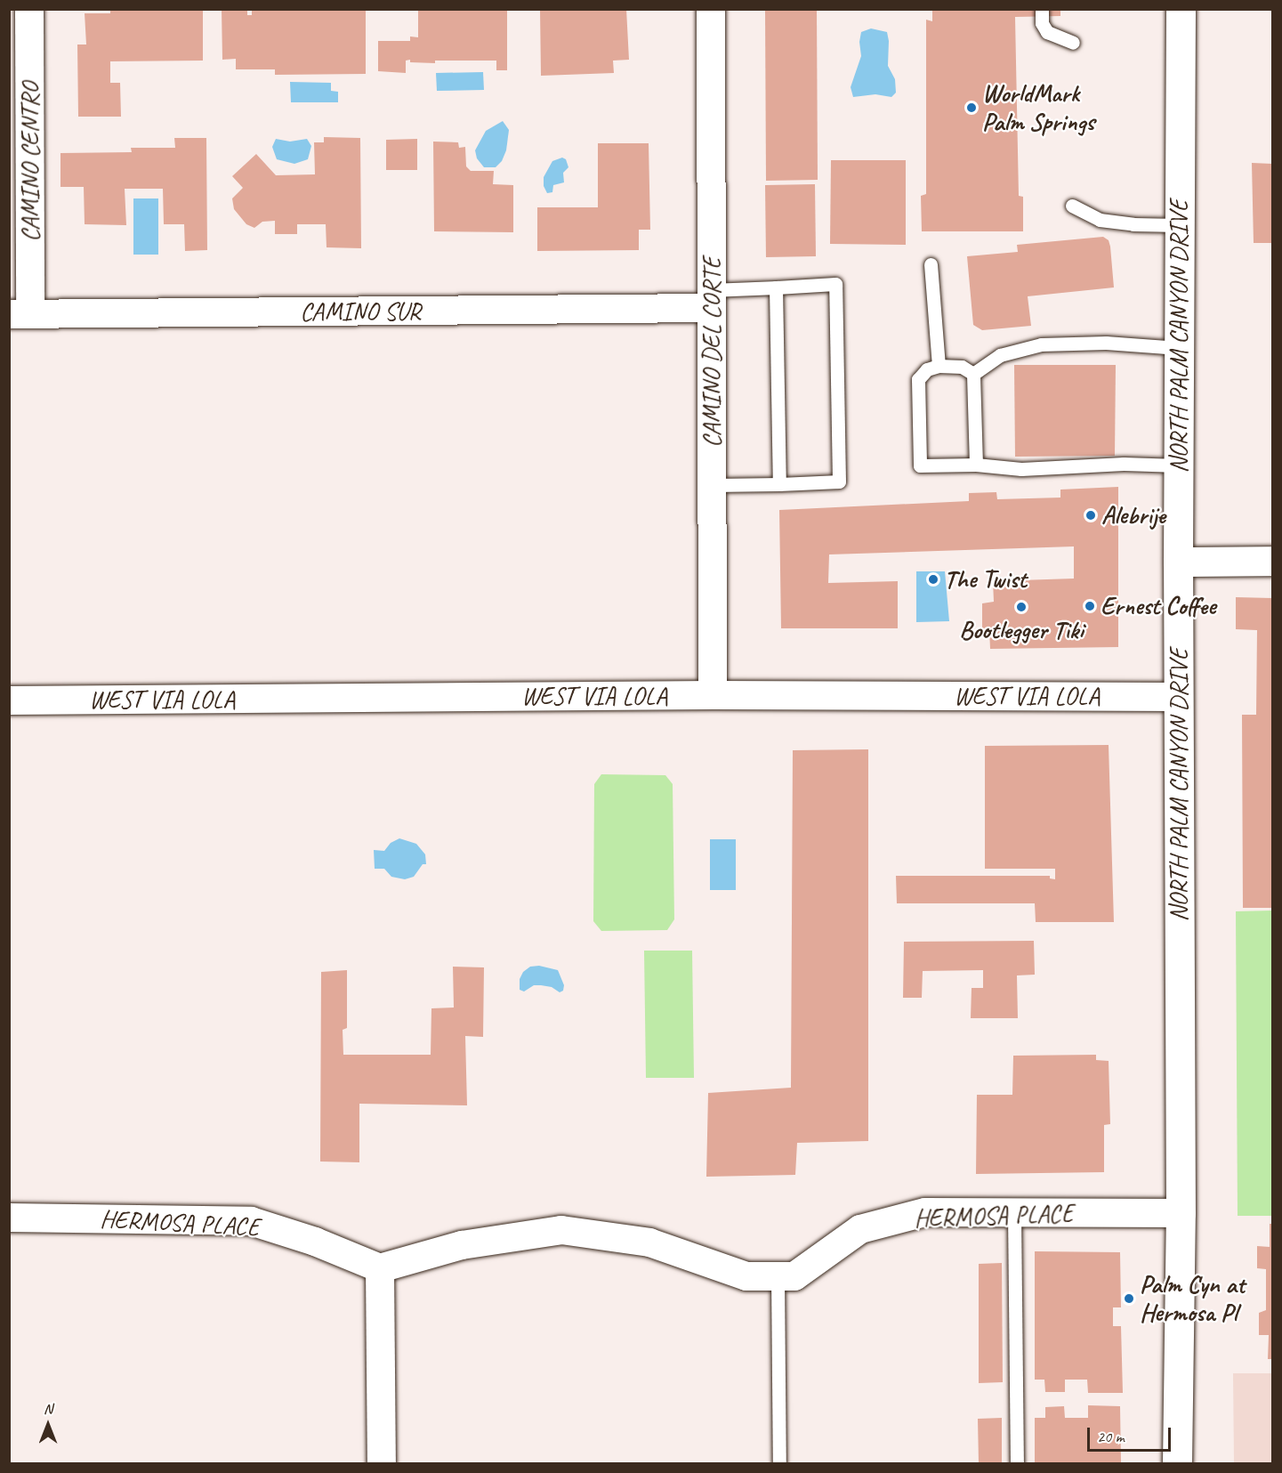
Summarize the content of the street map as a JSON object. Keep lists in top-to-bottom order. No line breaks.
{"streets":{"main road":["NORTH PALM CANYON DRIVE"],"street":["CAMINO CENTRO","CAMINO SUR","CAMINO DEL CORTE","WEST VIA LOLA","HERMOSA PLACE"]},"crossings":[["CAMINO CENTRO","CAMINO SUR"],["CAMINO SUR","CAMINO DEL CORTE"],["NORTH PALM CANYON DRIVE","WEST VIA LOLA"],["NORTH PALM CANYON DRIVE","HERMOSA PLACE"],["CAMINO DEL CORTE","WEST VIA LOLA"]],"places":["WorldMark Palm Springs","Alebrije","The Twist","Ernest Coffee","Bootlegger Tiki","Palm Cyn at Hermosa Pl"],"scale_bar":"20 m","north":"top"}
